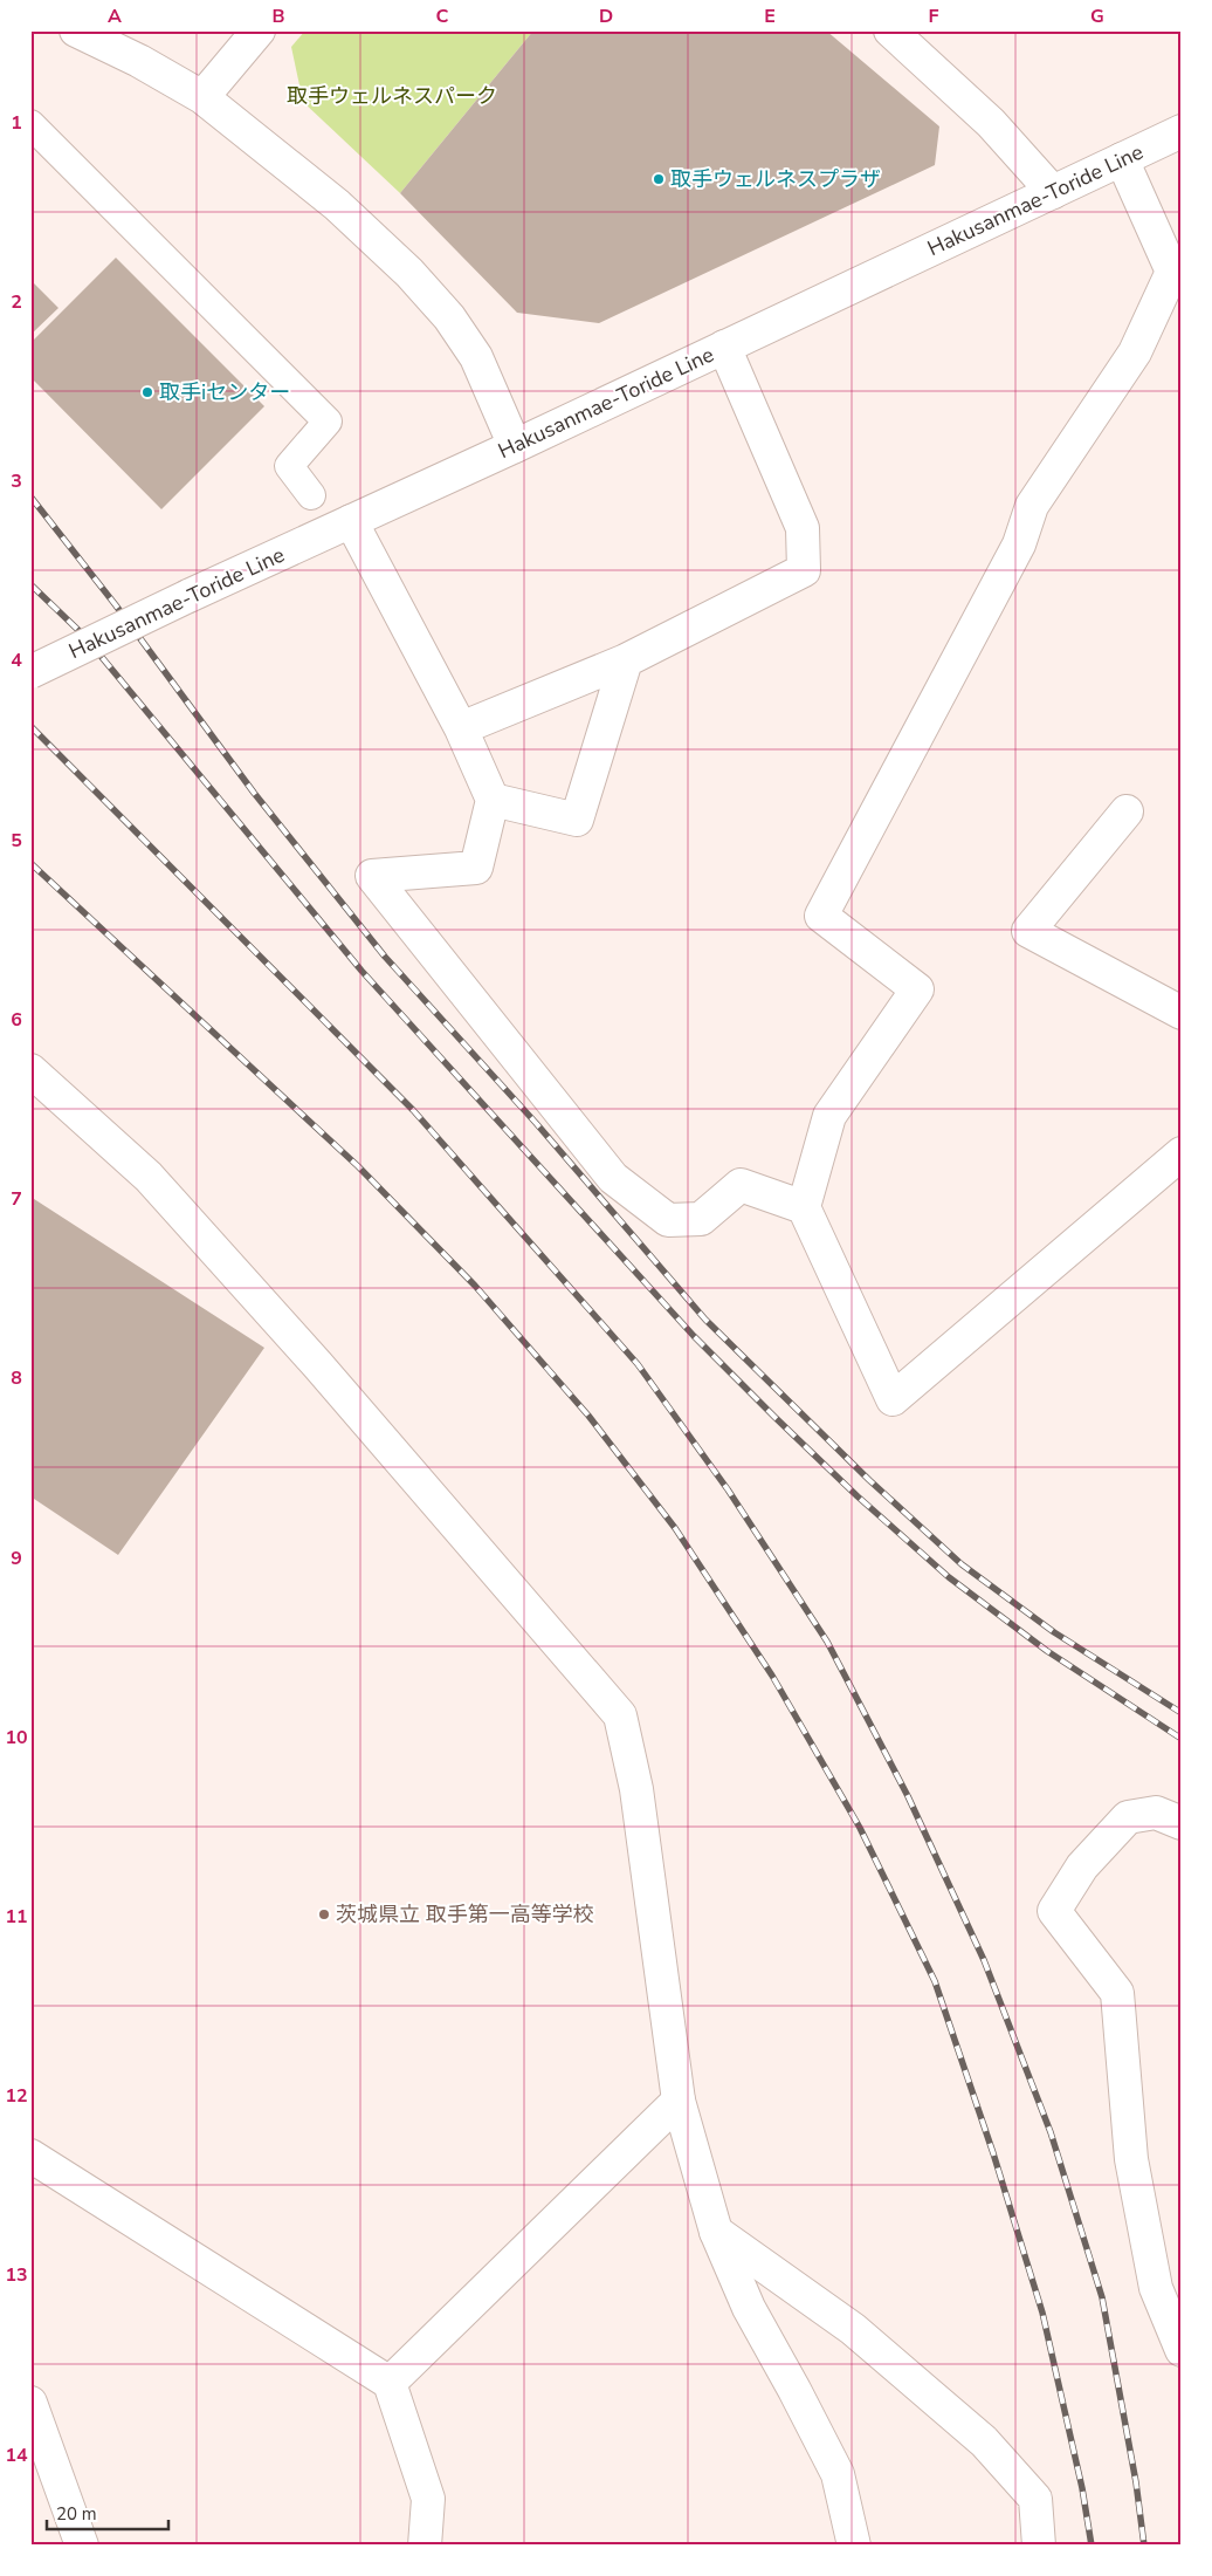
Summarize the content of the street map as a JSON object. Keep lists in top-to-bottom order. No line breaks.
{"streets":{"street":["Hakusanmae-Toride Line"]},"parks":["取手ウェルネスパーク"],"places":["取手ウェルネスプラザ","取手iセンター","茨城県立 取手第一高等学校"],"scale_bar":"20 m","grid":{"columns":["A","B","C","D","E","F","G"],"rows":["1","2","3","4","5","6","7","8","9","10","11","12","13","14"]}}
